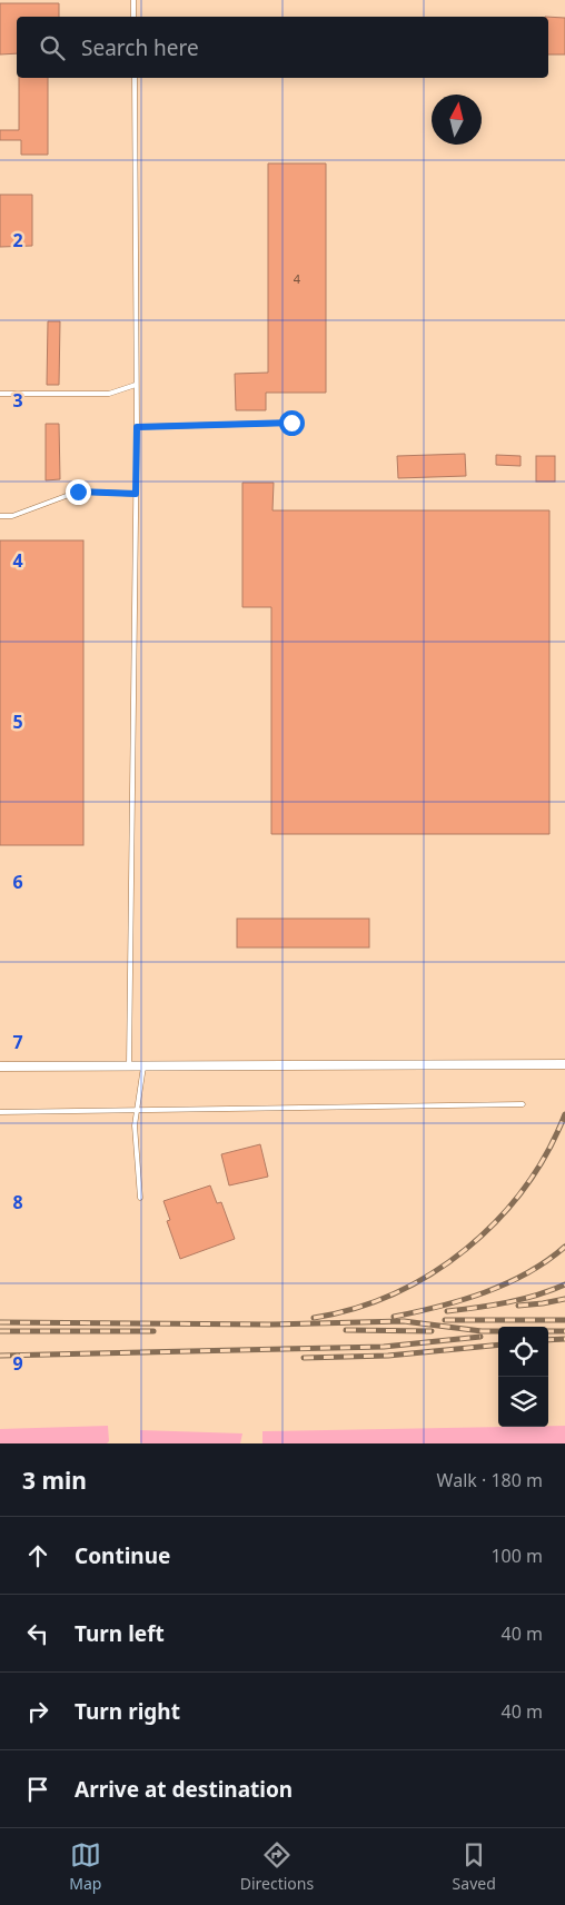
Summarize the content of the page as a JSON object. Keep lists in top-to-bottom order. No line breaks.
{"house_numbers":["4"],"north":"top","page":{"search":"Search here","heading":["3 min","Walk · 180 m"],"list":[["Continue","100 m"],["Turn left","40 m"],["Turn right","40 m"],"Arrive at destination"],"nav":["Map","Directions","Saved"]},"grid":{"rows":["2","3","4","5","6","7","8","9"]}}
